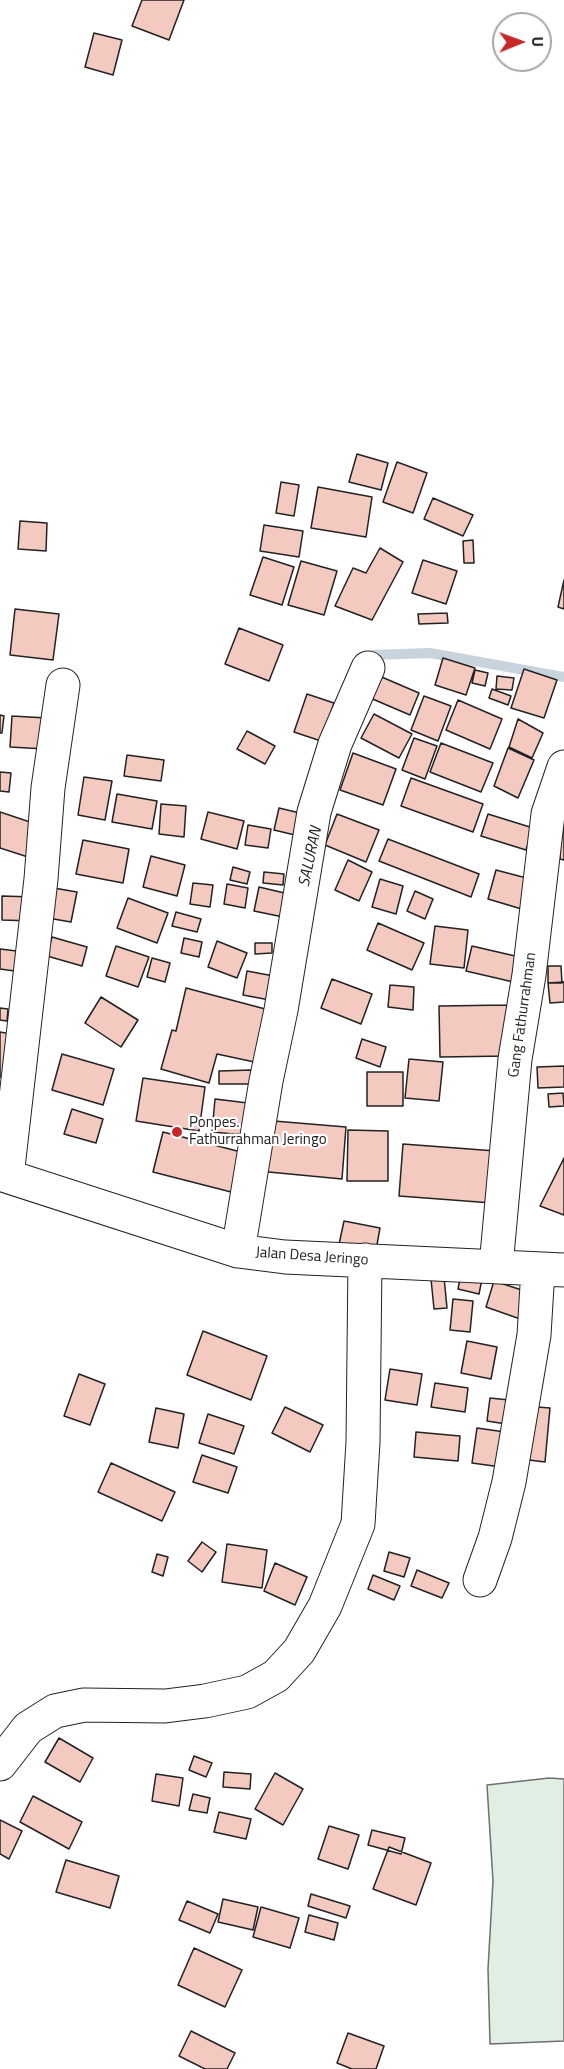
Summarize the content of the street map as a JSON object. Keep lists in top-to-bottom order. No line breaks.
{"streets":{"street":["Gang Fathurrahman","Jalan Desa Jeringo"]},"crossings":[["Gang Fathurrahman","Jalan Desa Jeringo"]],"water":["SALURAN"],"places":["Ponpes. Fathurrahman Jeringo"],"north":"right"}
